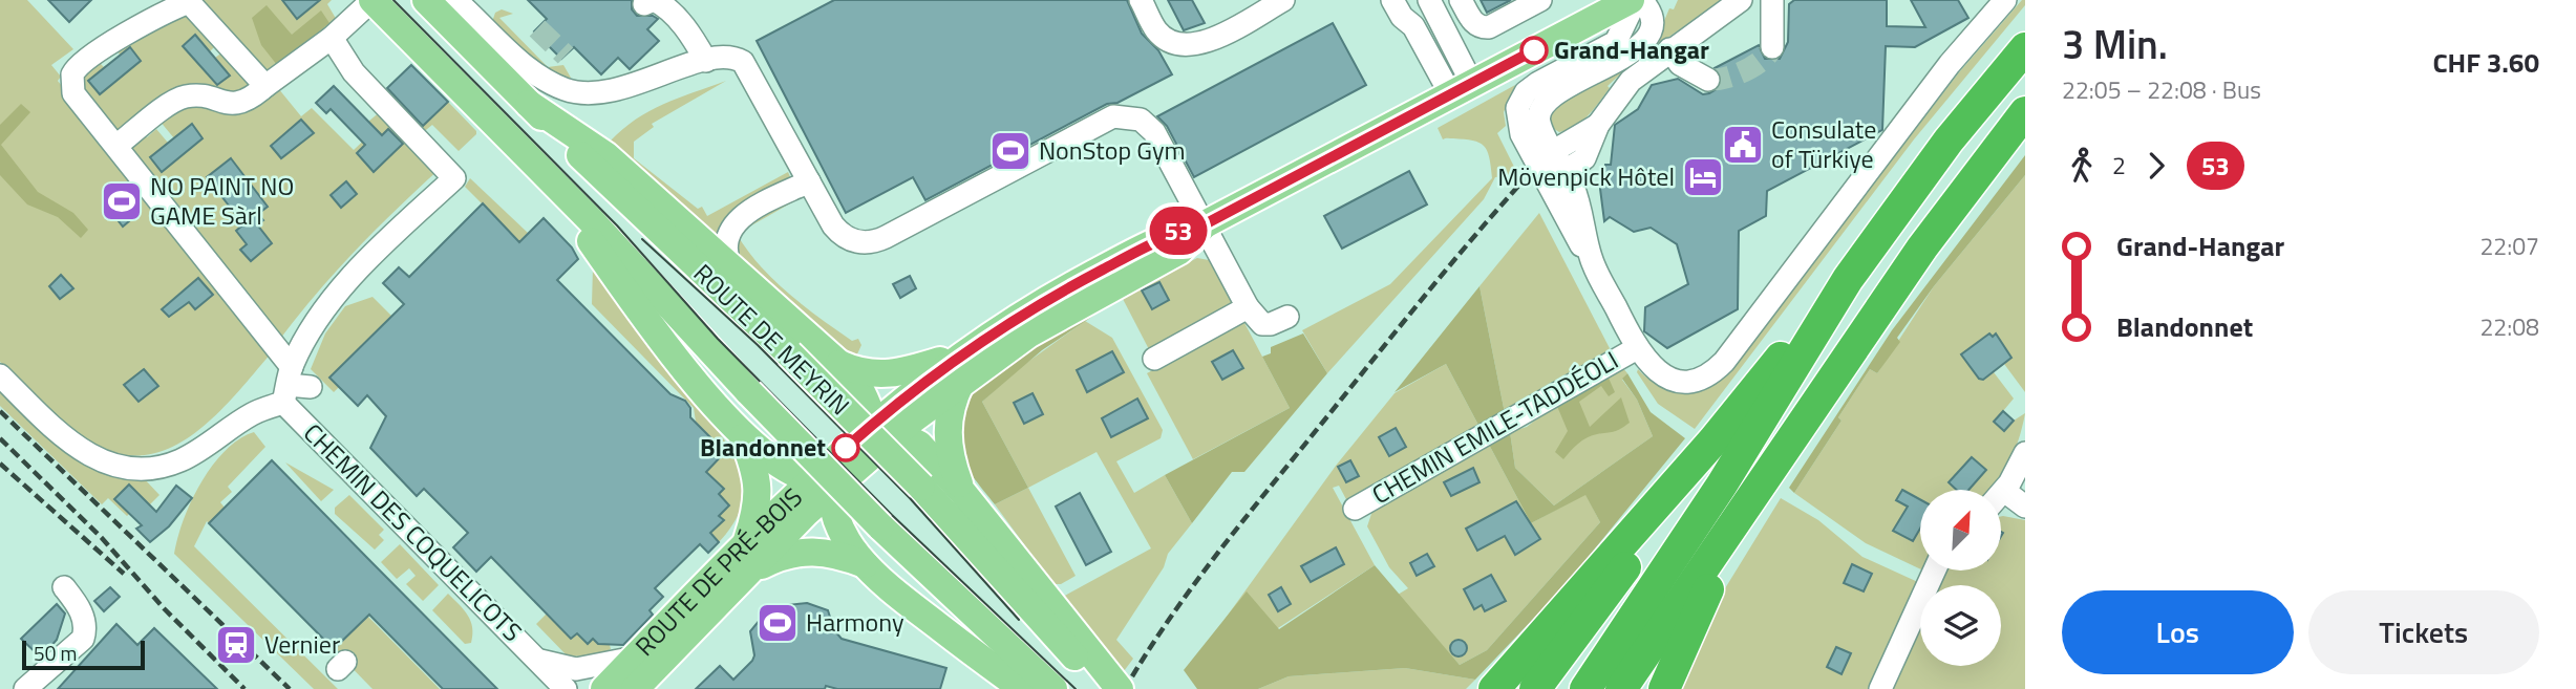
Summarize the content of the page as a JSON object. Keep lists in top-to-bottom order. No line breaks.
{"streets":{"main road":["ROUTE DE MEYRIN","ROUTE DE PRÉ-BOIS"],"street":["CHEMIN EMILE-TADDÉOLI","CHEMIN DES COQUELICOTS"]},"crossings":[["ROUTE DE MEYRIN","CHEMIN DES COQUELICOTS"]],"places":{"other":["Grand-Hangar","Blandonnet"],"public building":["Consulate of Türkiye"],"sports":["NonStop Gym","NO PAINT NO GAME Sàrl","Harmony"],"hotel":["Mövenpick Hôtel"],"station":["Vernier"]},"lines":["bus line 53"],"scale_bar":"50 m","north":"top right","page":{"on_map":"53","heading":["3 Min.","22:05 – 22:08 · Bus","CHF 3.60"],"legs":["2","53"],"list":[{"name":"Grand-Hangar","value":"22:07"},{"name":"Blandonnet","value":"22:08"}],"buttons":["Los","Tickets"],"scale":"50 m"}}
